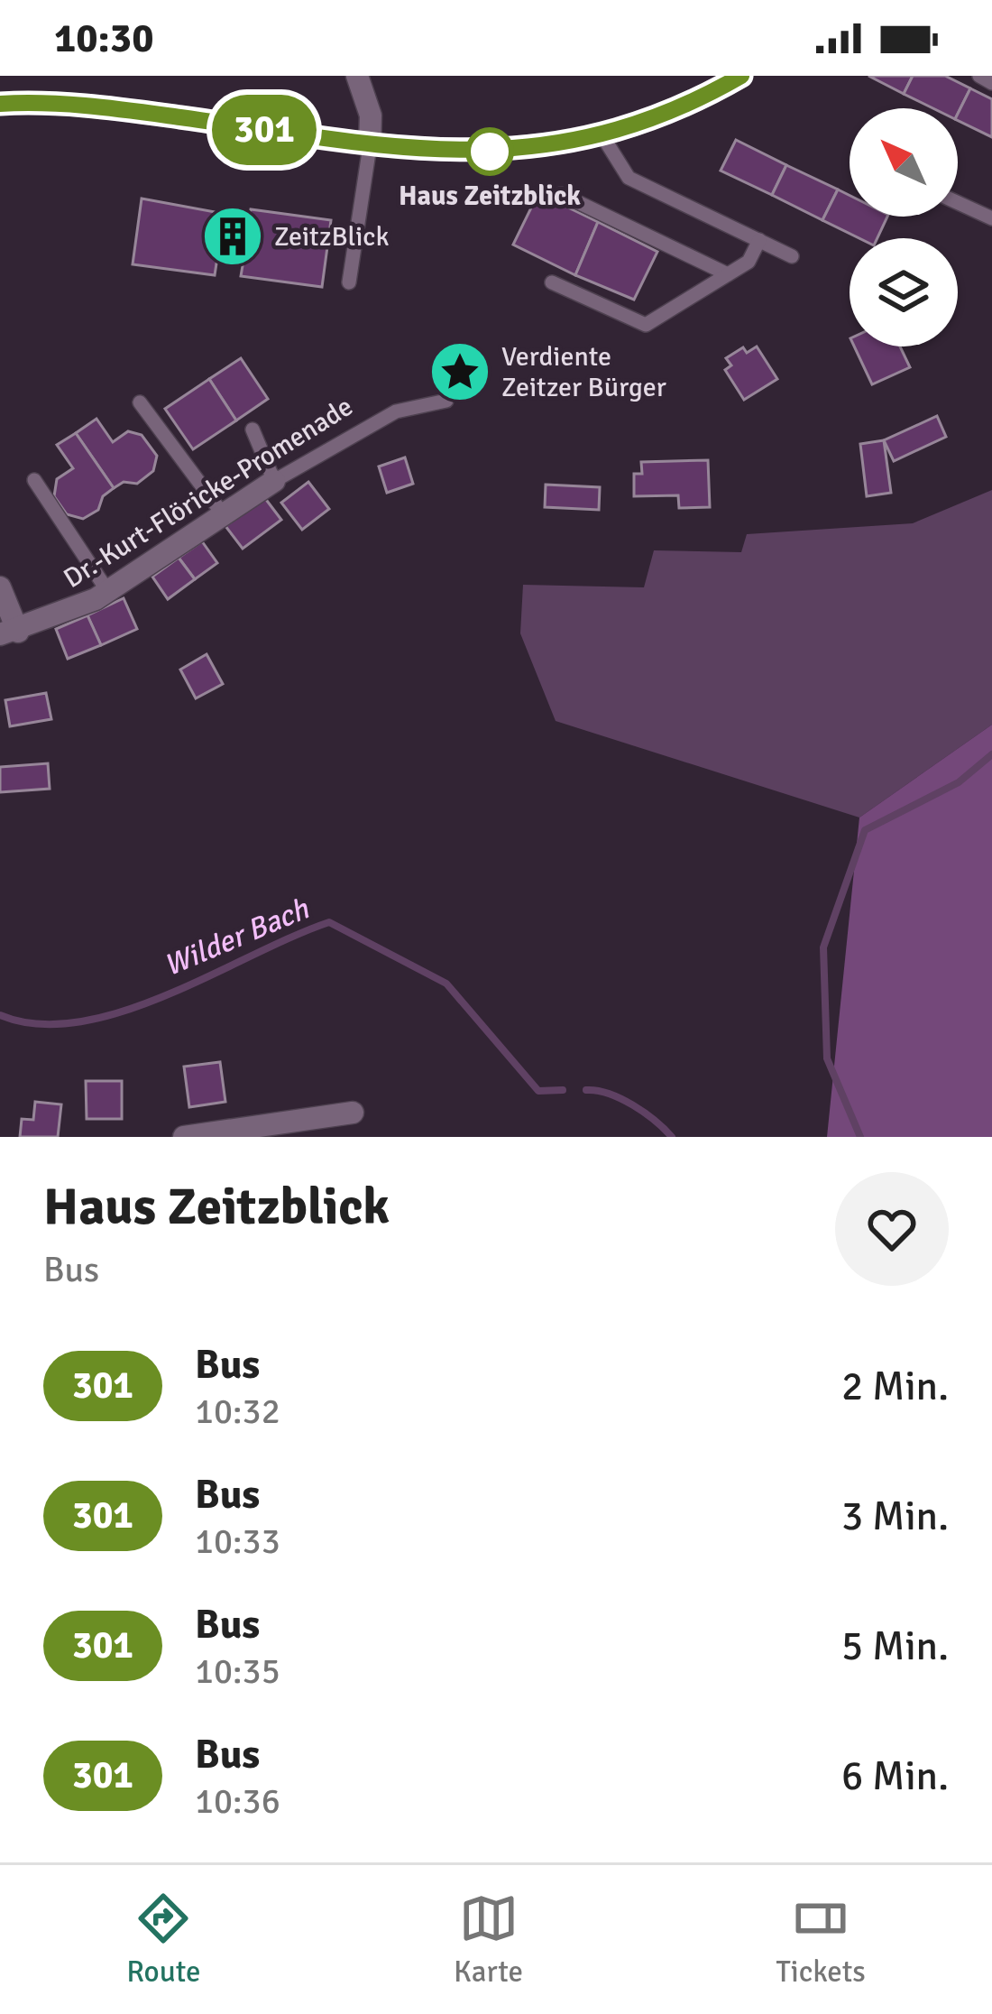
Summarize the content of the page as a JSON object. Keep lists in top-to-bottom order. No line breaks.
{"streets":{"street":["Dr.-Kurt-Flöricke-Promenade"]},"water":["Wilder Bach"],"places":{"other":["Haus Zeitzblick"],"building":["ZeitzBlick"],"place":["Verdiente Zeitzer Bürger"]},"lines":["bus line 301"],"north":"top left","page":{"status":"10:30","on_map":"301","heading":["Haus Zeitzblick","Bus"],"list":[{"mark":"301","name":"Bus","note":"10:32","value":"2 Min."},{"mark":"301","name":"Bus","note":"10:33","value":"3 Min."},{"mark":"301","name":"Bus","note":"10:35","value":"5 Min."},{"mark":"301","name":"Bus","note":"10:36","value":"6 Min."}],"tabs":["Route","Karte","Tickets"]}}
